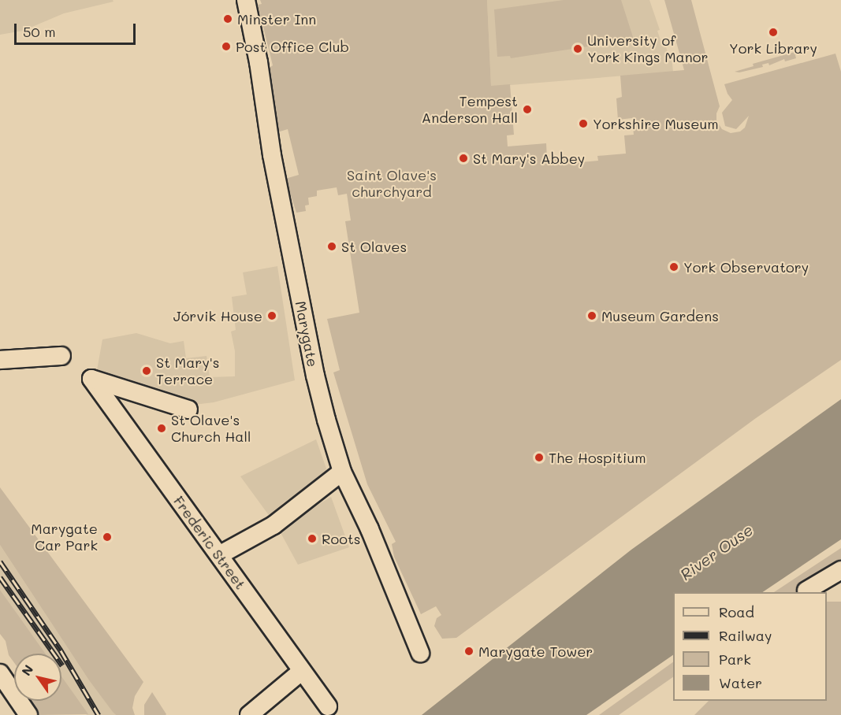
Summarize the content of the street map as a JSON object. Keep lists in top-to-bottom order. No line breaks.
{"streets":{"street":["Marygate","Frederic Street"]},"water":["River Ouse"],"parks":["Saint Olave's churchyard"],"places":["Minster Inn","York Library","Post Office Club","University of York Kings Manor","Tempest Anderson Hall","Yorkshire Museum","St Mary's Abbey","St Olaves","York Observatory","Jórvik House","Museum Gardens","St Mary's Terrace","St Olave's Church Hall","The Hospitium","Marygate Car Park","Roots","Marygate Tower"],"legend":["Road","Railway","Park","Water"],"scale_bar":"50 m","north":"top left"}
